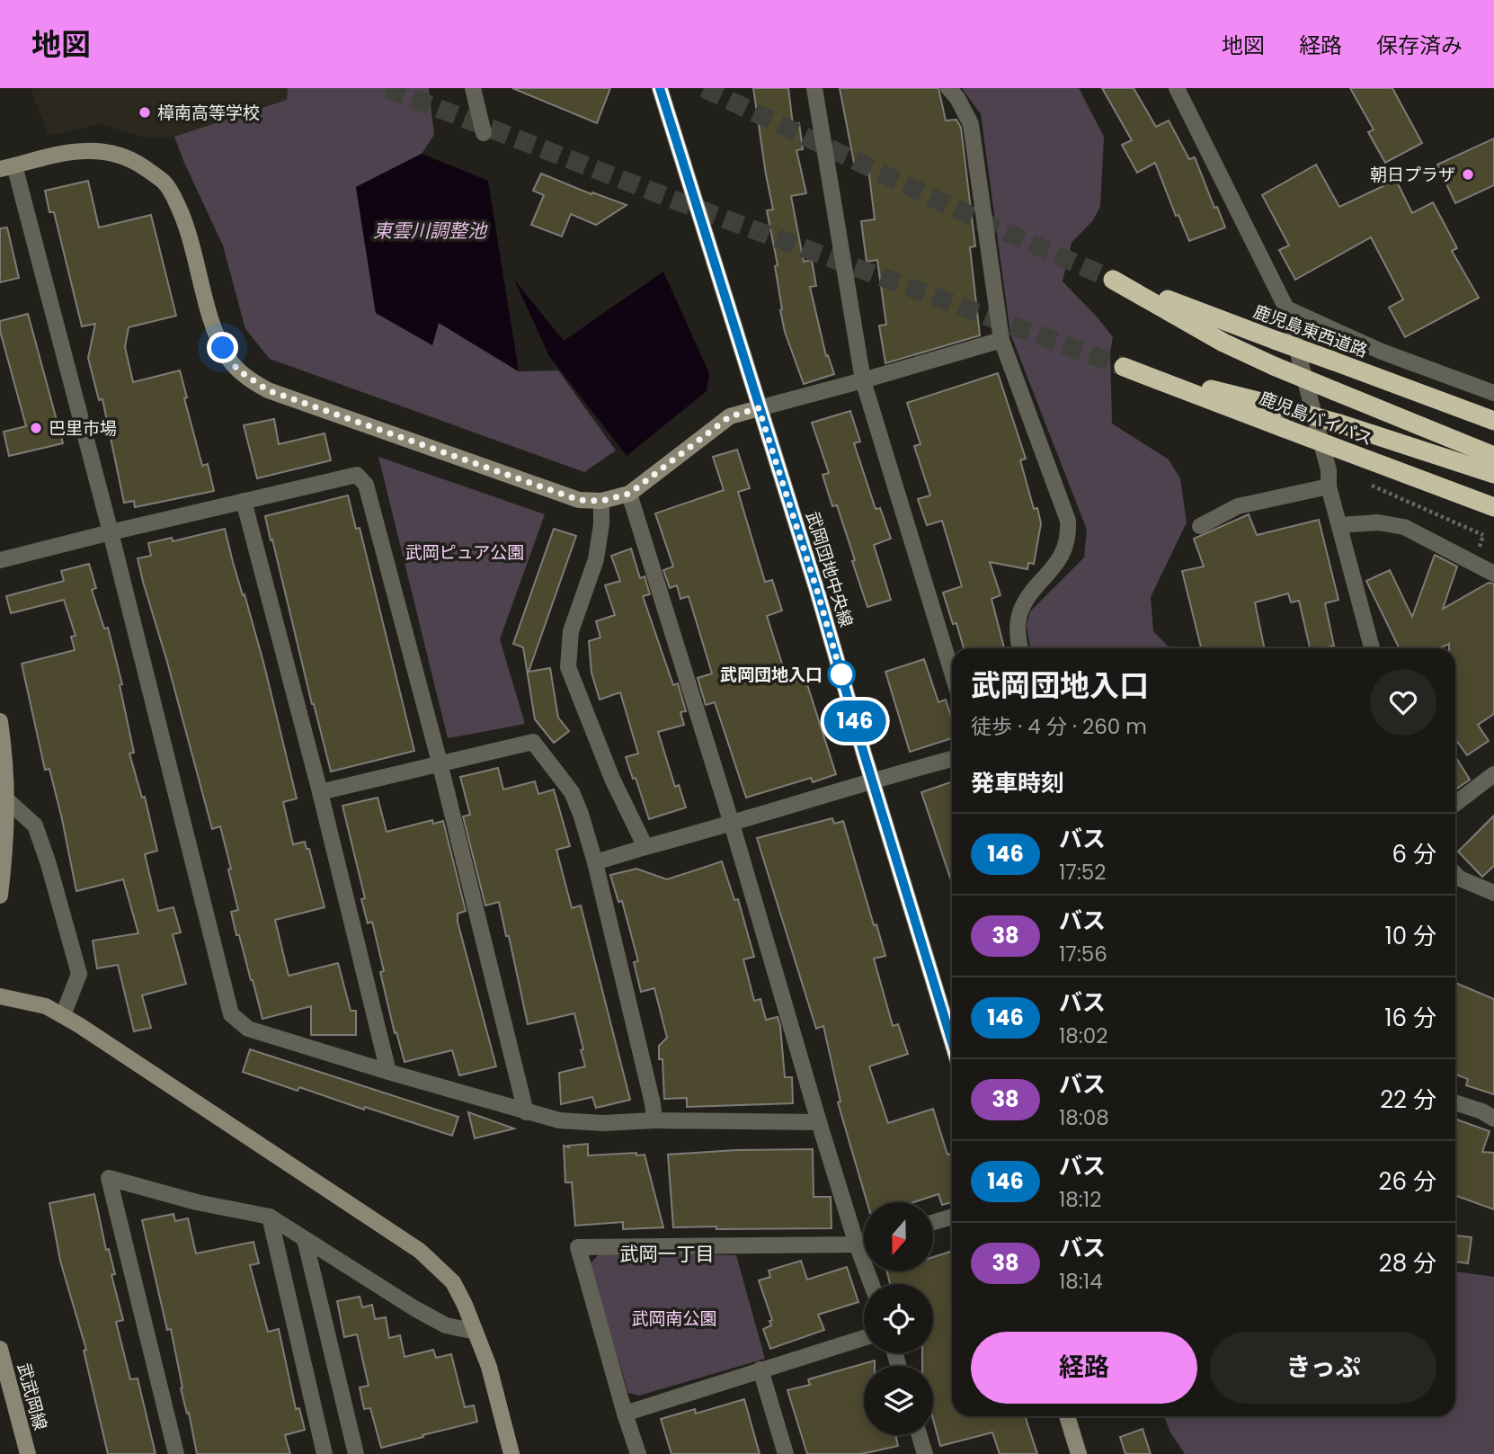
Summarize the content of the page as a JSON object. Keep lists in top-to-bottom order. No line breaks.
{"streets":{"highway":["鹿児島東西道路","鹿児島バイパス"],"street":["武岡団地中央線","武武岡線"]},"districts":["武岡一丁目"],"water":["東雲川調整池"],"parks":["武岡ピュア公園","武岡南公園"],"places":["樟南高等学校","朝日プラザ","巴里市場","武岡団地入口"],"lines":["bus line 146"],"north":"bottom","page":{"header":"地図","nav":["地図","経路","保存済み"],"on_map":"146","heading":[["武岡団地入口","徒歩 · 4 分 · 260 m"],"発車時刻"],"list":[{"mark":"146","name":"バス","note":"17:52","value":"6 分"},{"mark":"38","name":"バス","note":"17:56","value":"10 分"},{"mark":"146","name":"バス","note":"18:02","value":"16 分"},{"mark":"38","name":"バス","note":"18:08","value":"22 分"},{"mark":"146","name":"バス","note":"18:12","value":"26 分"},{"mark":"38","name":"バス","note":"18:14","value":"28 分"}],"buttons":["経路","きっぷ"]}}
